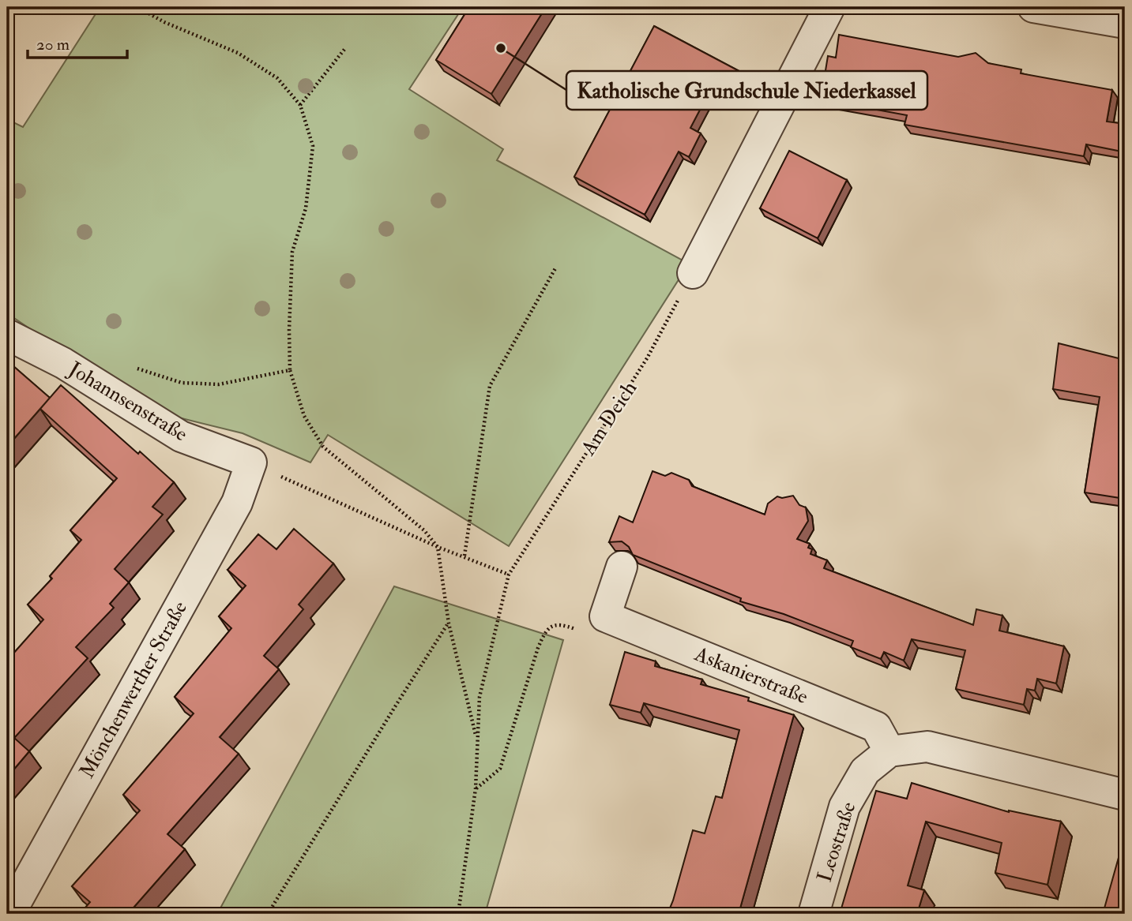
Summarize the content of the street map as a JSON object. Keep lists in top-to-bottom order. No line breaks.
{"streets":{"street":["Johannsenstraße","Askanierstraße","Mönchenwerther Straße","Leostraße"],"path":["Am Deich"]},"crossings":[["Johannsenstraße","Mönchenwerther Straße"],["Askanierstraße","Leostraße"]],"places":["Katholische Grundschule Niederkassel"],"scale_bar":"20 m"}
